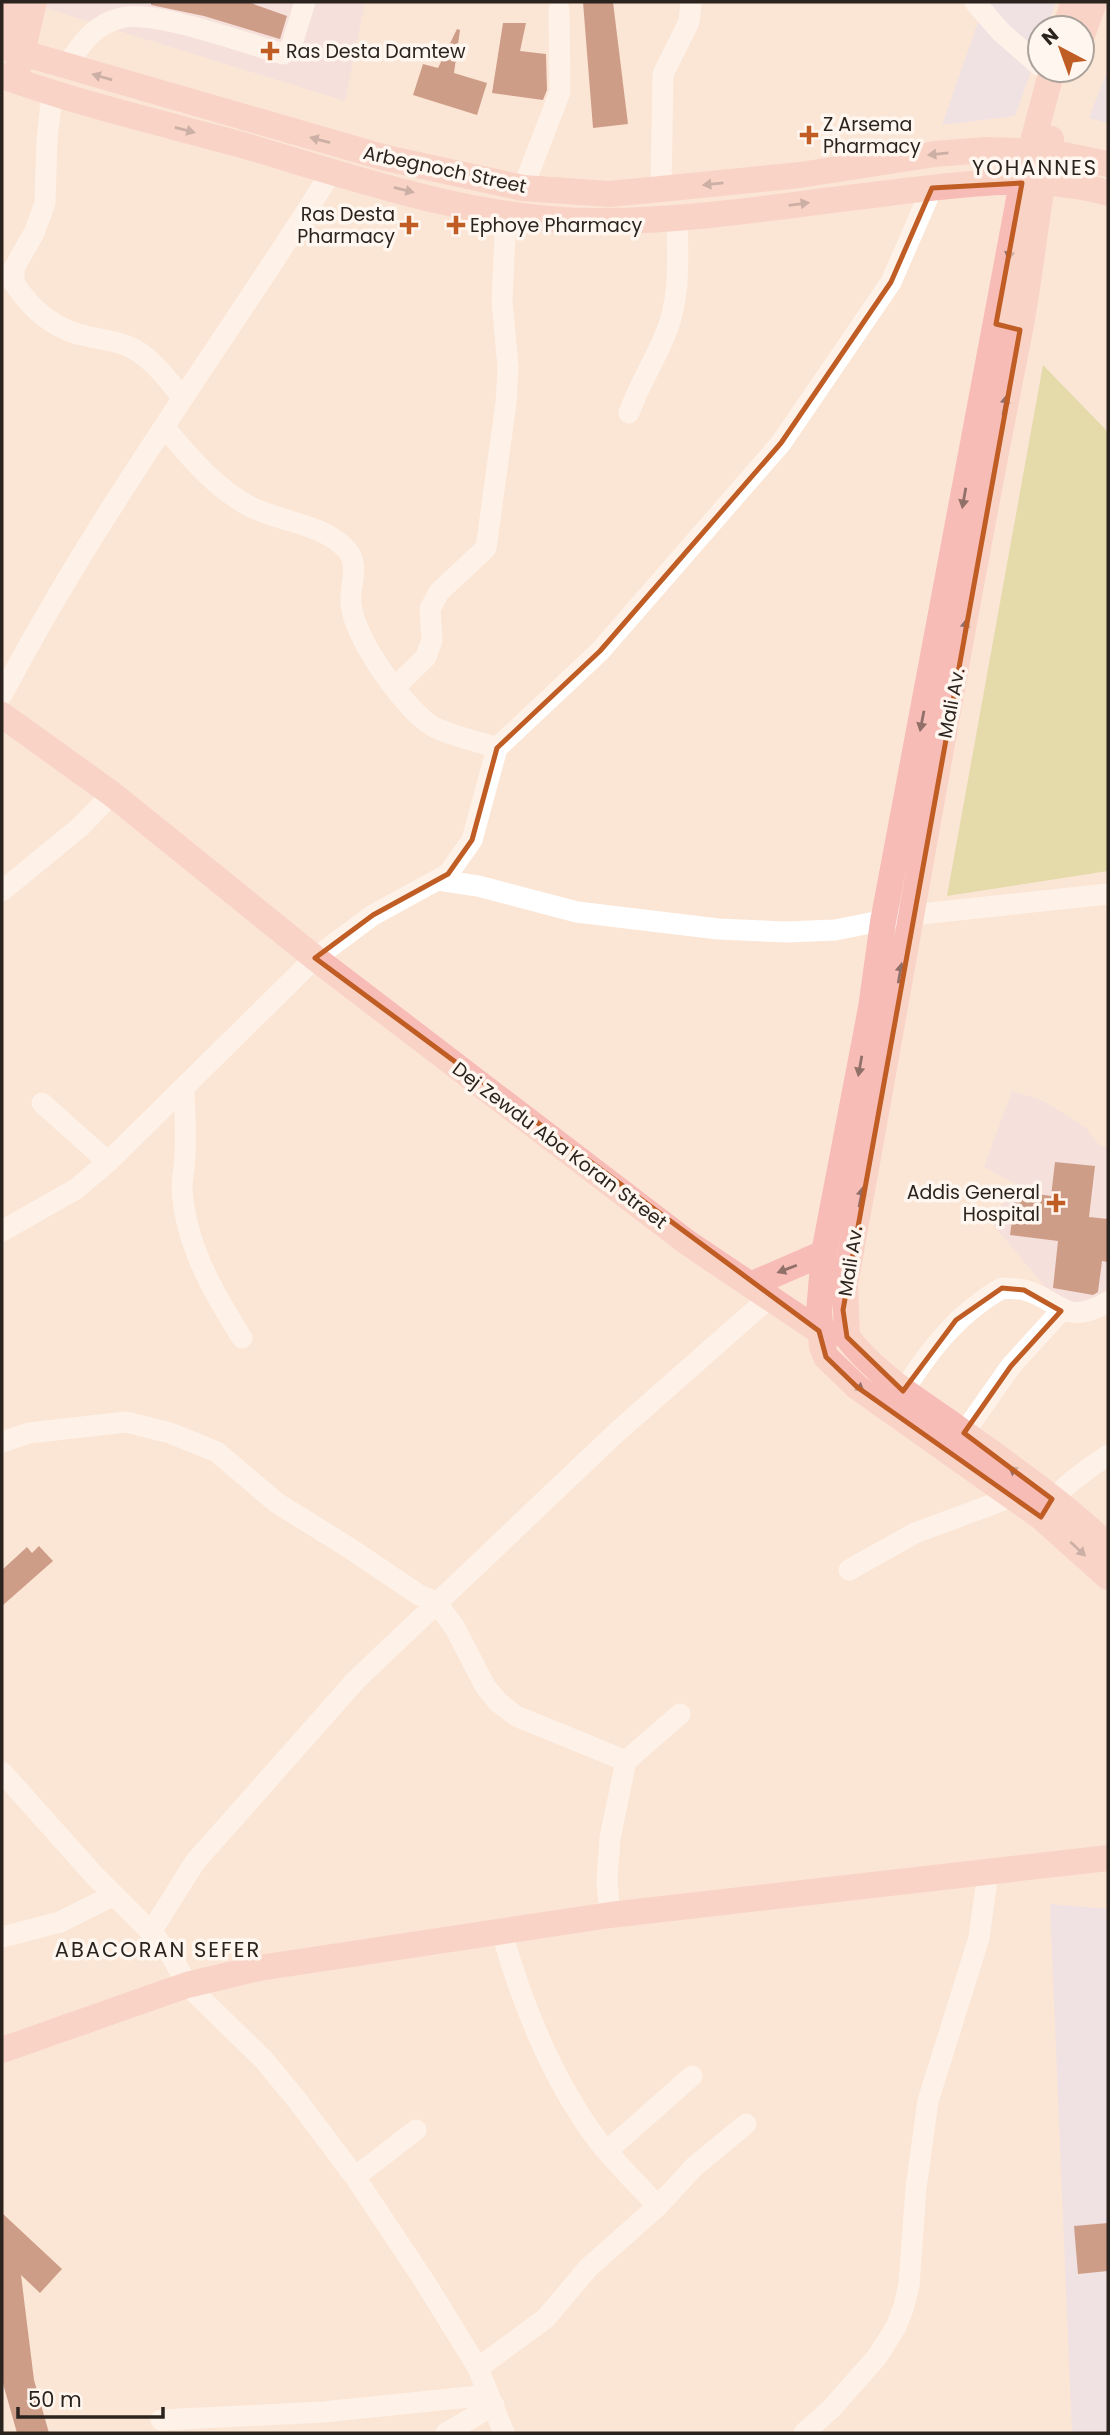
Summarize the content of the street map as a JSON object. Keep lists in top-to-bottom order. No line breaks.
{"streets":{"main road":["Arbegnoch Street","Mali Av.","Dej Zewdu Aba Koran Street"]},"crossings":[["Arbegnoch Street","Mali Av."],["Mali Av.","Dej Zewdu Aba Koran Street"]],"districts":["YOHANNES","ABACORAN SEFER"],"places":{"health":["Ras Desta Damtew","Z Arsema Pharmacy","Ras Desta Pharmacy","Ephoye Pharmacy","Addis General Hospital"]},"scale_bar":"50 m","north":"top left"}
